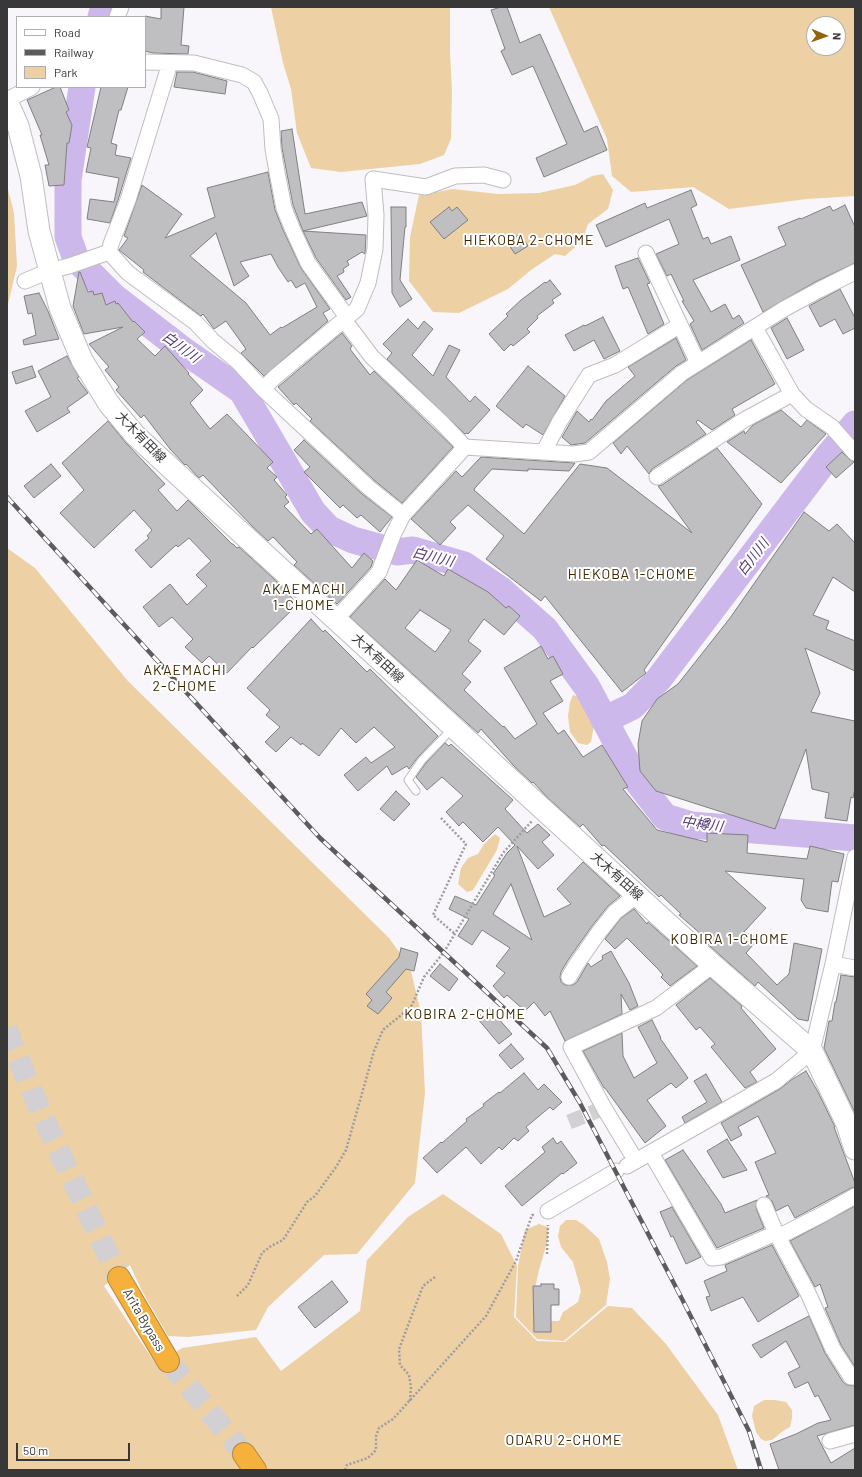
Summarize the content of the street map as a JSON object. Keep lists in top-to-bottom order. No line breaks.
{"streets":{"highway":["Arita Bypass"],"main road":["大木有田線"]},"districts":["HIEKOBA 2-CHOME","HIEKOBA 1-CHOME","AKAEMACHI 1-CHOME","AKAEMACHI 2-CHOME","KOBIRA 1-CHOME","KOBIRA 2-CHOME","ODARU 2-CHOME"],"water":["白川川","中樽川"],"legend":["Road","Railway","Park"],"scale_bar":"50 m","north":"right"}
